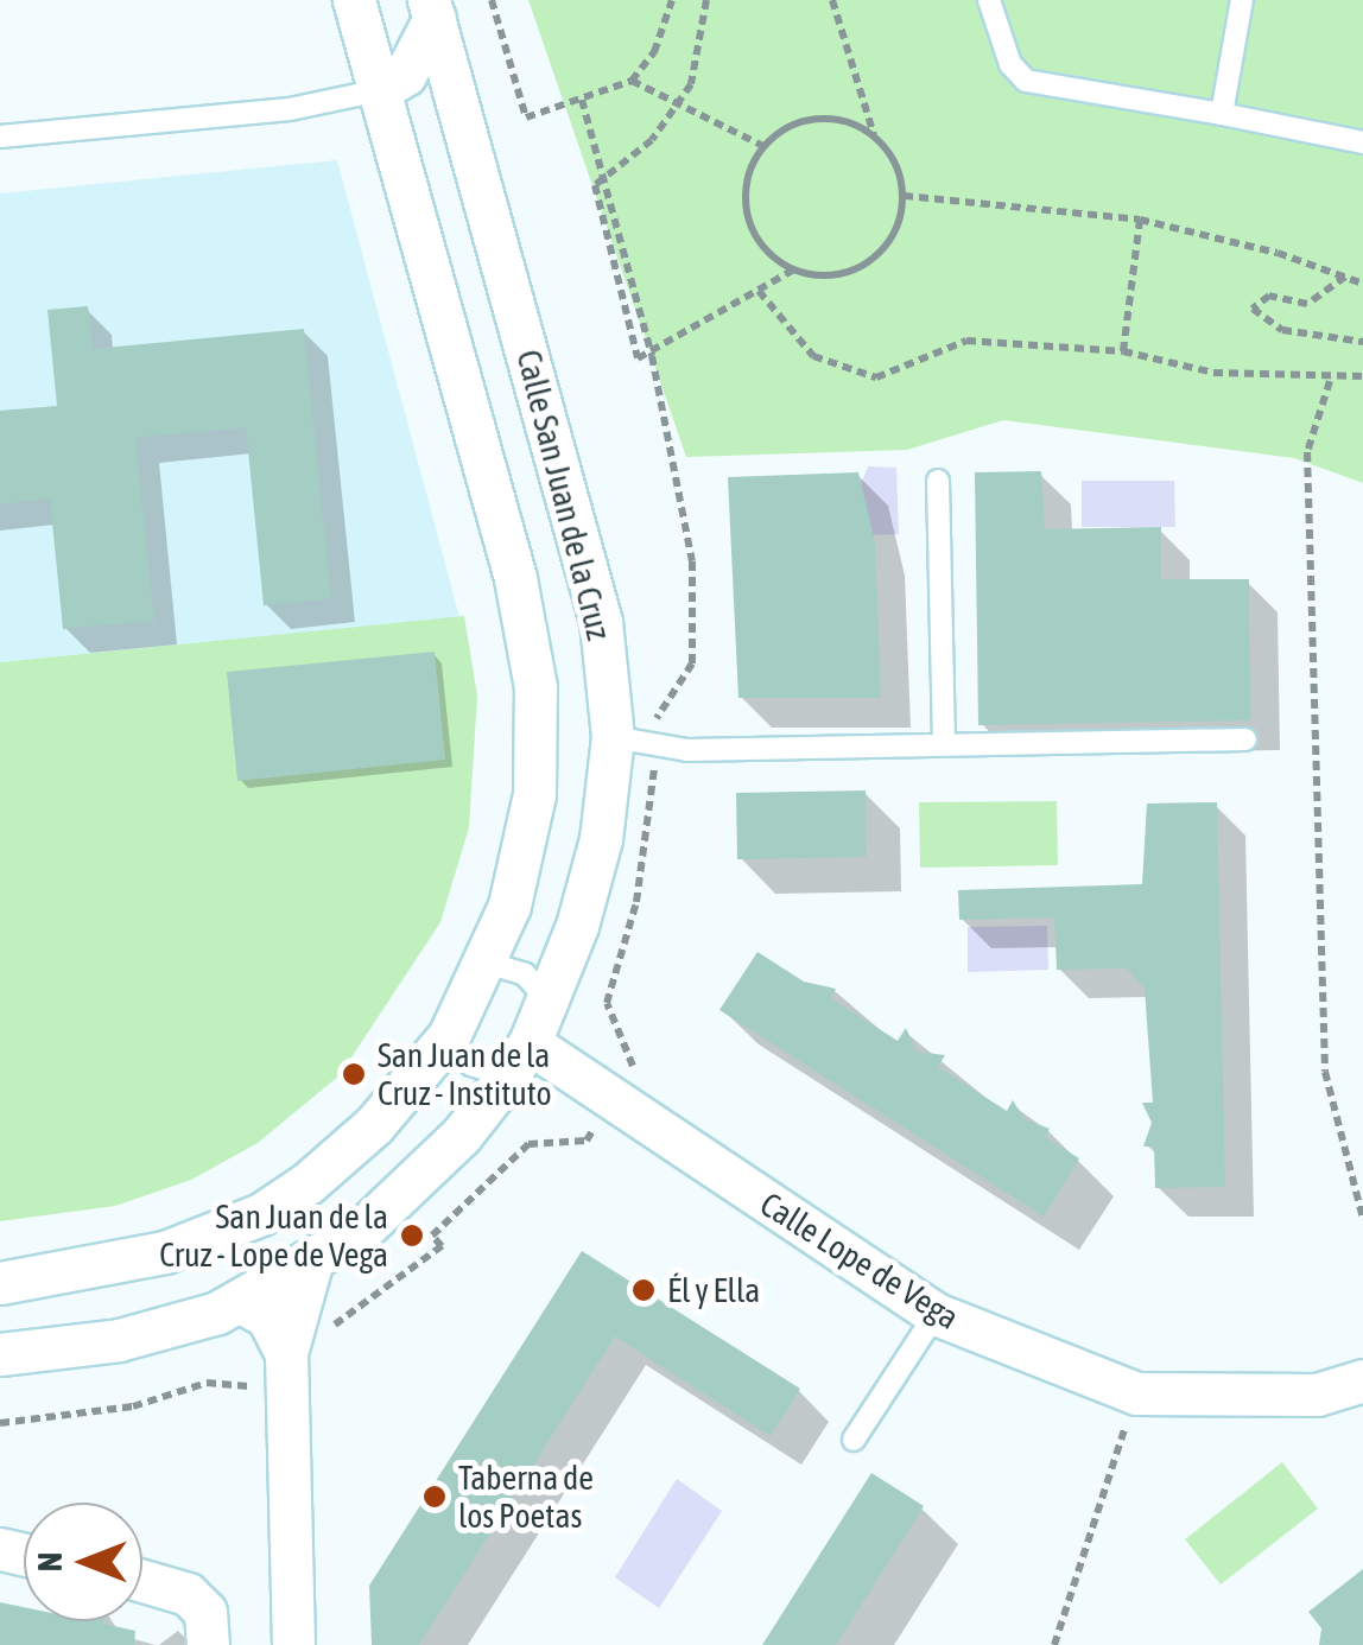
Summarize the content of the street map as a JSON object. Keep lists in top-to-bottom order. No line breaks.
{"streets":{"street":["Calle San Juan de la Cruz","Calle Lope de Vega"]},"crossings":[["Calle San Juan de la Cruz","Calle Lope de Vega"]],"places":["San Juan de la Cruz - Instituto","San Juan de la Cruz - Lope de Vega","Él y Ella","Taberna de los Poetas"],"north":"left"}
